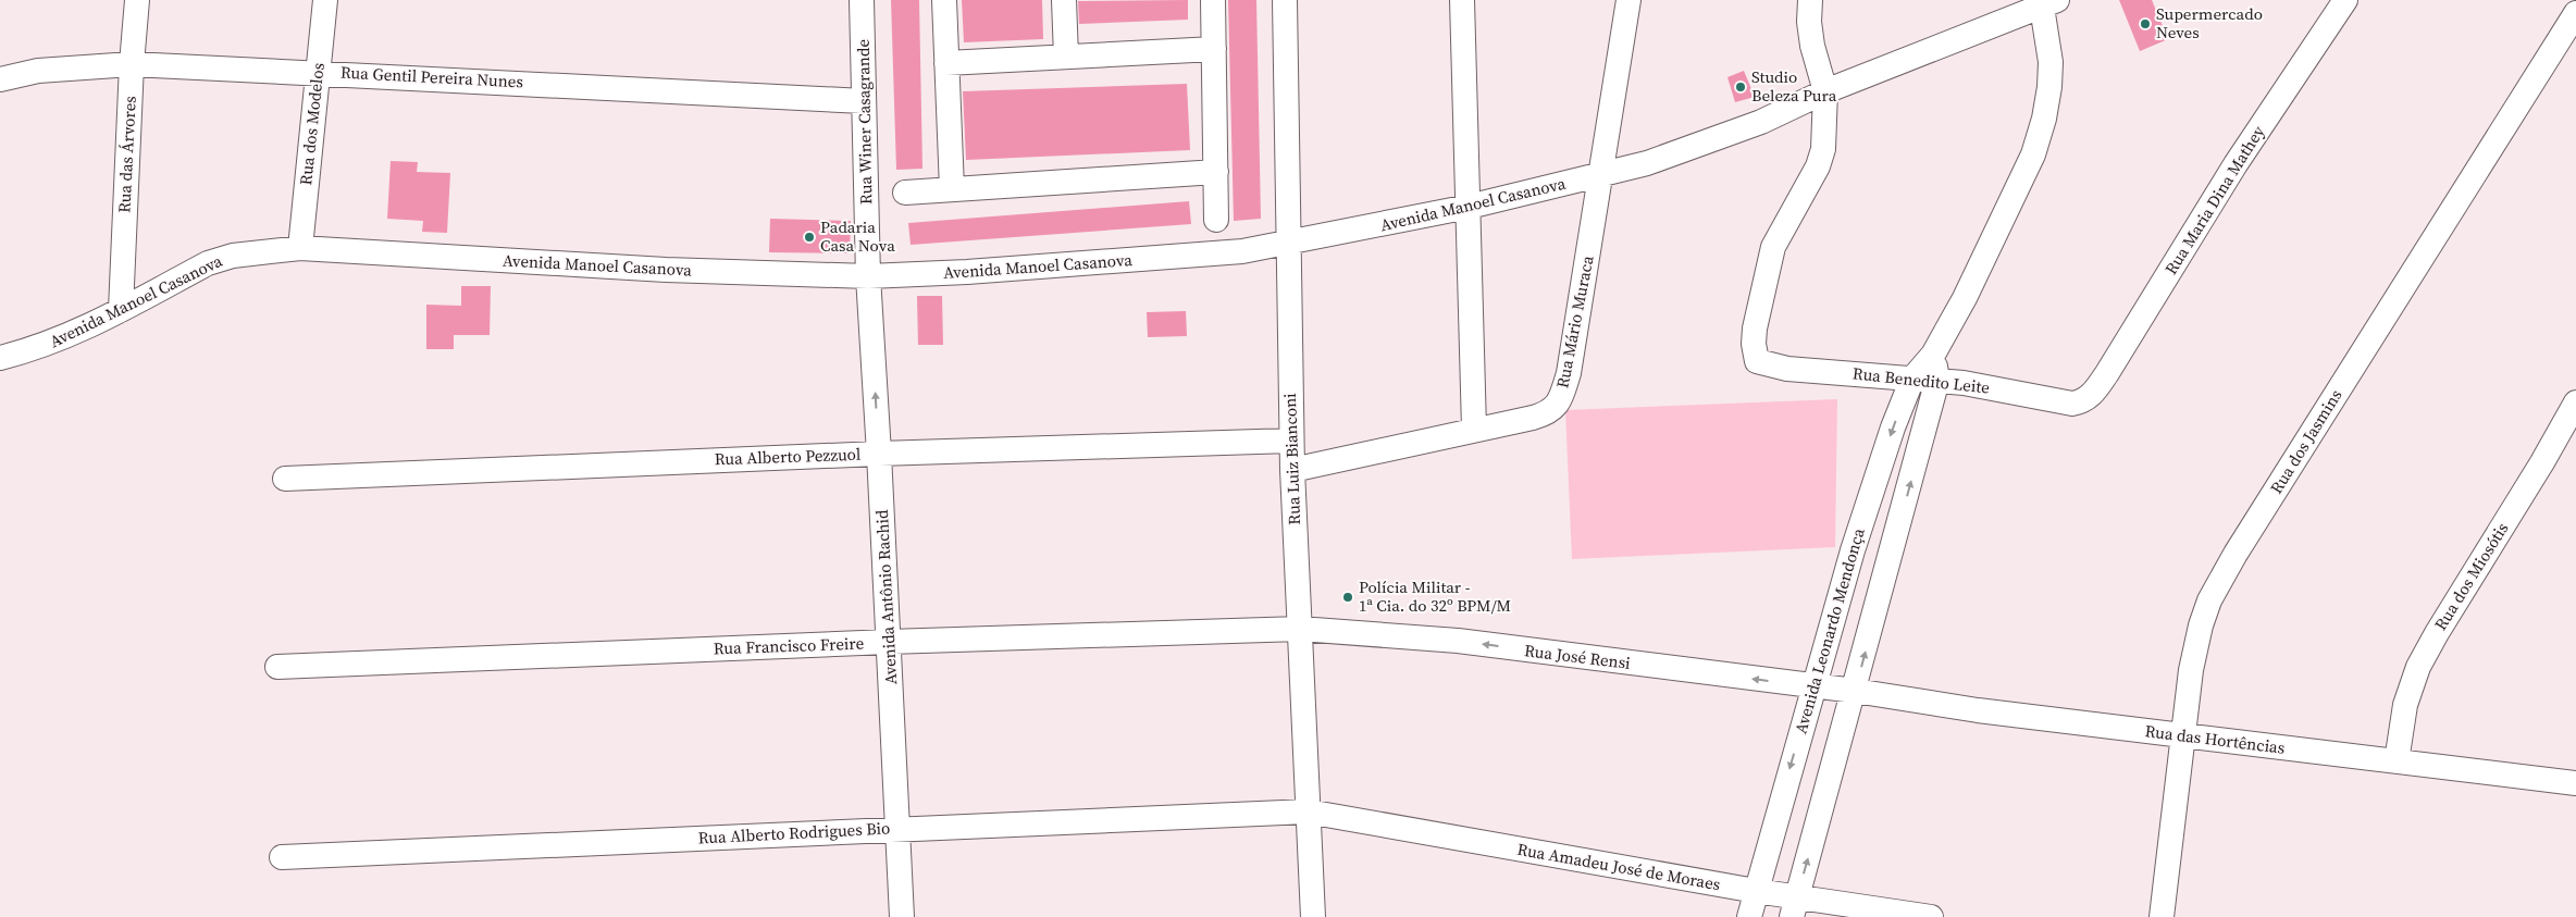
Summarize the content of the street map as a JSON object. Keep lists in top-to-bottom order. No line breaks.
{"streets":{"street":["Rua Gentil Pereira Nunes","Rua Winer Casagrande","Rua dos Modelos","Rua das Árvores","Rua Maria Dina Mathey","Avenida Manoel Casanova","Rua Mário Muraca","Rua Benedito Leite","Rua dos Jasmins","Rua Alberto Pezzuol","Rua Luiz Bianconi","Rua dos Miosótis","Avenida Antônio Rachid","Avenida Leonardo Mendonça","Rua Francisco Freire","Rua José Rensi","Rua das Hortências","Rua Alberto Rodrigues Bio","Rua Amadeu José de Moraes"]},"crossings":[["Rua Gentil Pereira Nunes","Rua Winer Casagrande"],["Rua Gentil Pereira Nunes","Rua dos Modelos"],["Rua Gentil Pereira Nunes","Rua das Árvores"],["Rua Winer Casagrande","Avenida Manoel Casanova"],["Rua Winer Casagrande","Avenida Antônio Rachid"],["Rua dos Modelos","Avenida Manoel Casanova"],["Rua das Árvores","Avenida Manoel Casanova"],["Rua Maria Dina Mathey","Rua Benedito Leite"],["Avenida Manoel Casanova","Rua Mário Muraca"],["Avenida Manoel Casanova","Rua Benedito Leite"],["Avenida Manoel Casanova","Rua Luiz Bianconi"],["Avenida Manoel Casanova","Avenida Antônio Rachid"],["Avenida Manoel Casanova","Avenida Leonardo Mendonça"],["Rua Mário Muraca","Rua Luiz Bianconi"],["Rua Benedito Leite","Avenida Leonardo Mendonça"],["Rua dos Jasmins","Rua das Hortências"],["Rua Alberto Pezzuol","Rua Luiz Bianconi"],["Rua Alberto Pezzuol","Avenida Antônio Rachid"],["Rua Luiz Bianconi","Rua Francisco Freire"],["Rua Luiz Bianconi","Rua José Rensi"],["Rua Luiz Bianconi","Rua Alberto Rodrigues Bio"],["Rua Luiz Bianconi","Rua Amadeu José de Moraes"],["Rua dos Miosótis","Rua das Hortências"],["Avenida Antônio Rachid","Rua Francisco Freire"],["Avenida Antônio Rachid","Rua Alberto Rodrigues Bio"],["Avenida Leonardo Mendonça","Rua José Rensi"],["Avenida Leonardo Mendonça","Rua Amadeu José de Moraes"],["Rua Francisco Freire","Rua José Rensi"],["Rua José Rensi","Rua das Hortências"],["Rua Alberto Rodrigues Bio","Rua Amadeu José de Moraes"]],"one_way":["Rua José Rensi"],"places":["Supermercado Neves","Studio Beleza Pura","Padaria Casa Nova","Polícia Militar - 1ª Cia. do 32º BPM/M"]}
